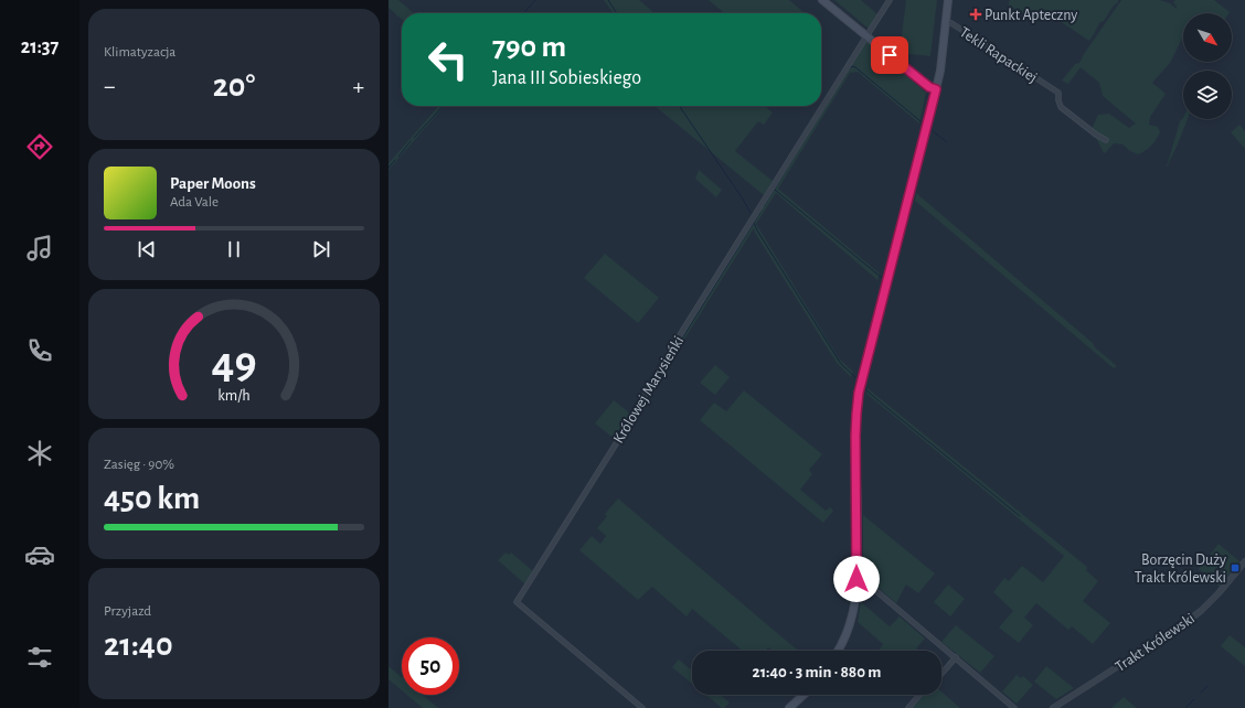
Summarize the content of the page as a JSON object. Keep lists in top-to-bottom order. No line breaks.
{"streets":{"street":["Tekli Rapackiej","Królowej Marysieńki","Trakt Królewski"]},"places":{"health":["Punkt Apteczny"],"transit":["Borzęcin Duży Trakt Królewski"]},"north":"bottom right","page":{"tabs":"21:37","tile":["Klimatyzacja",["Zasięg · 90%","450 km"],["Przyjazd","21:40"]],"turn":["790 m","Jana III Sobieskiego"],"heat":["−","20°","+"],"song":["Paper Moons","Ada Vale"],"limit":"50","trip":"21:40 · 3 min · 880 m","gauge":["49","km/h"]}}
